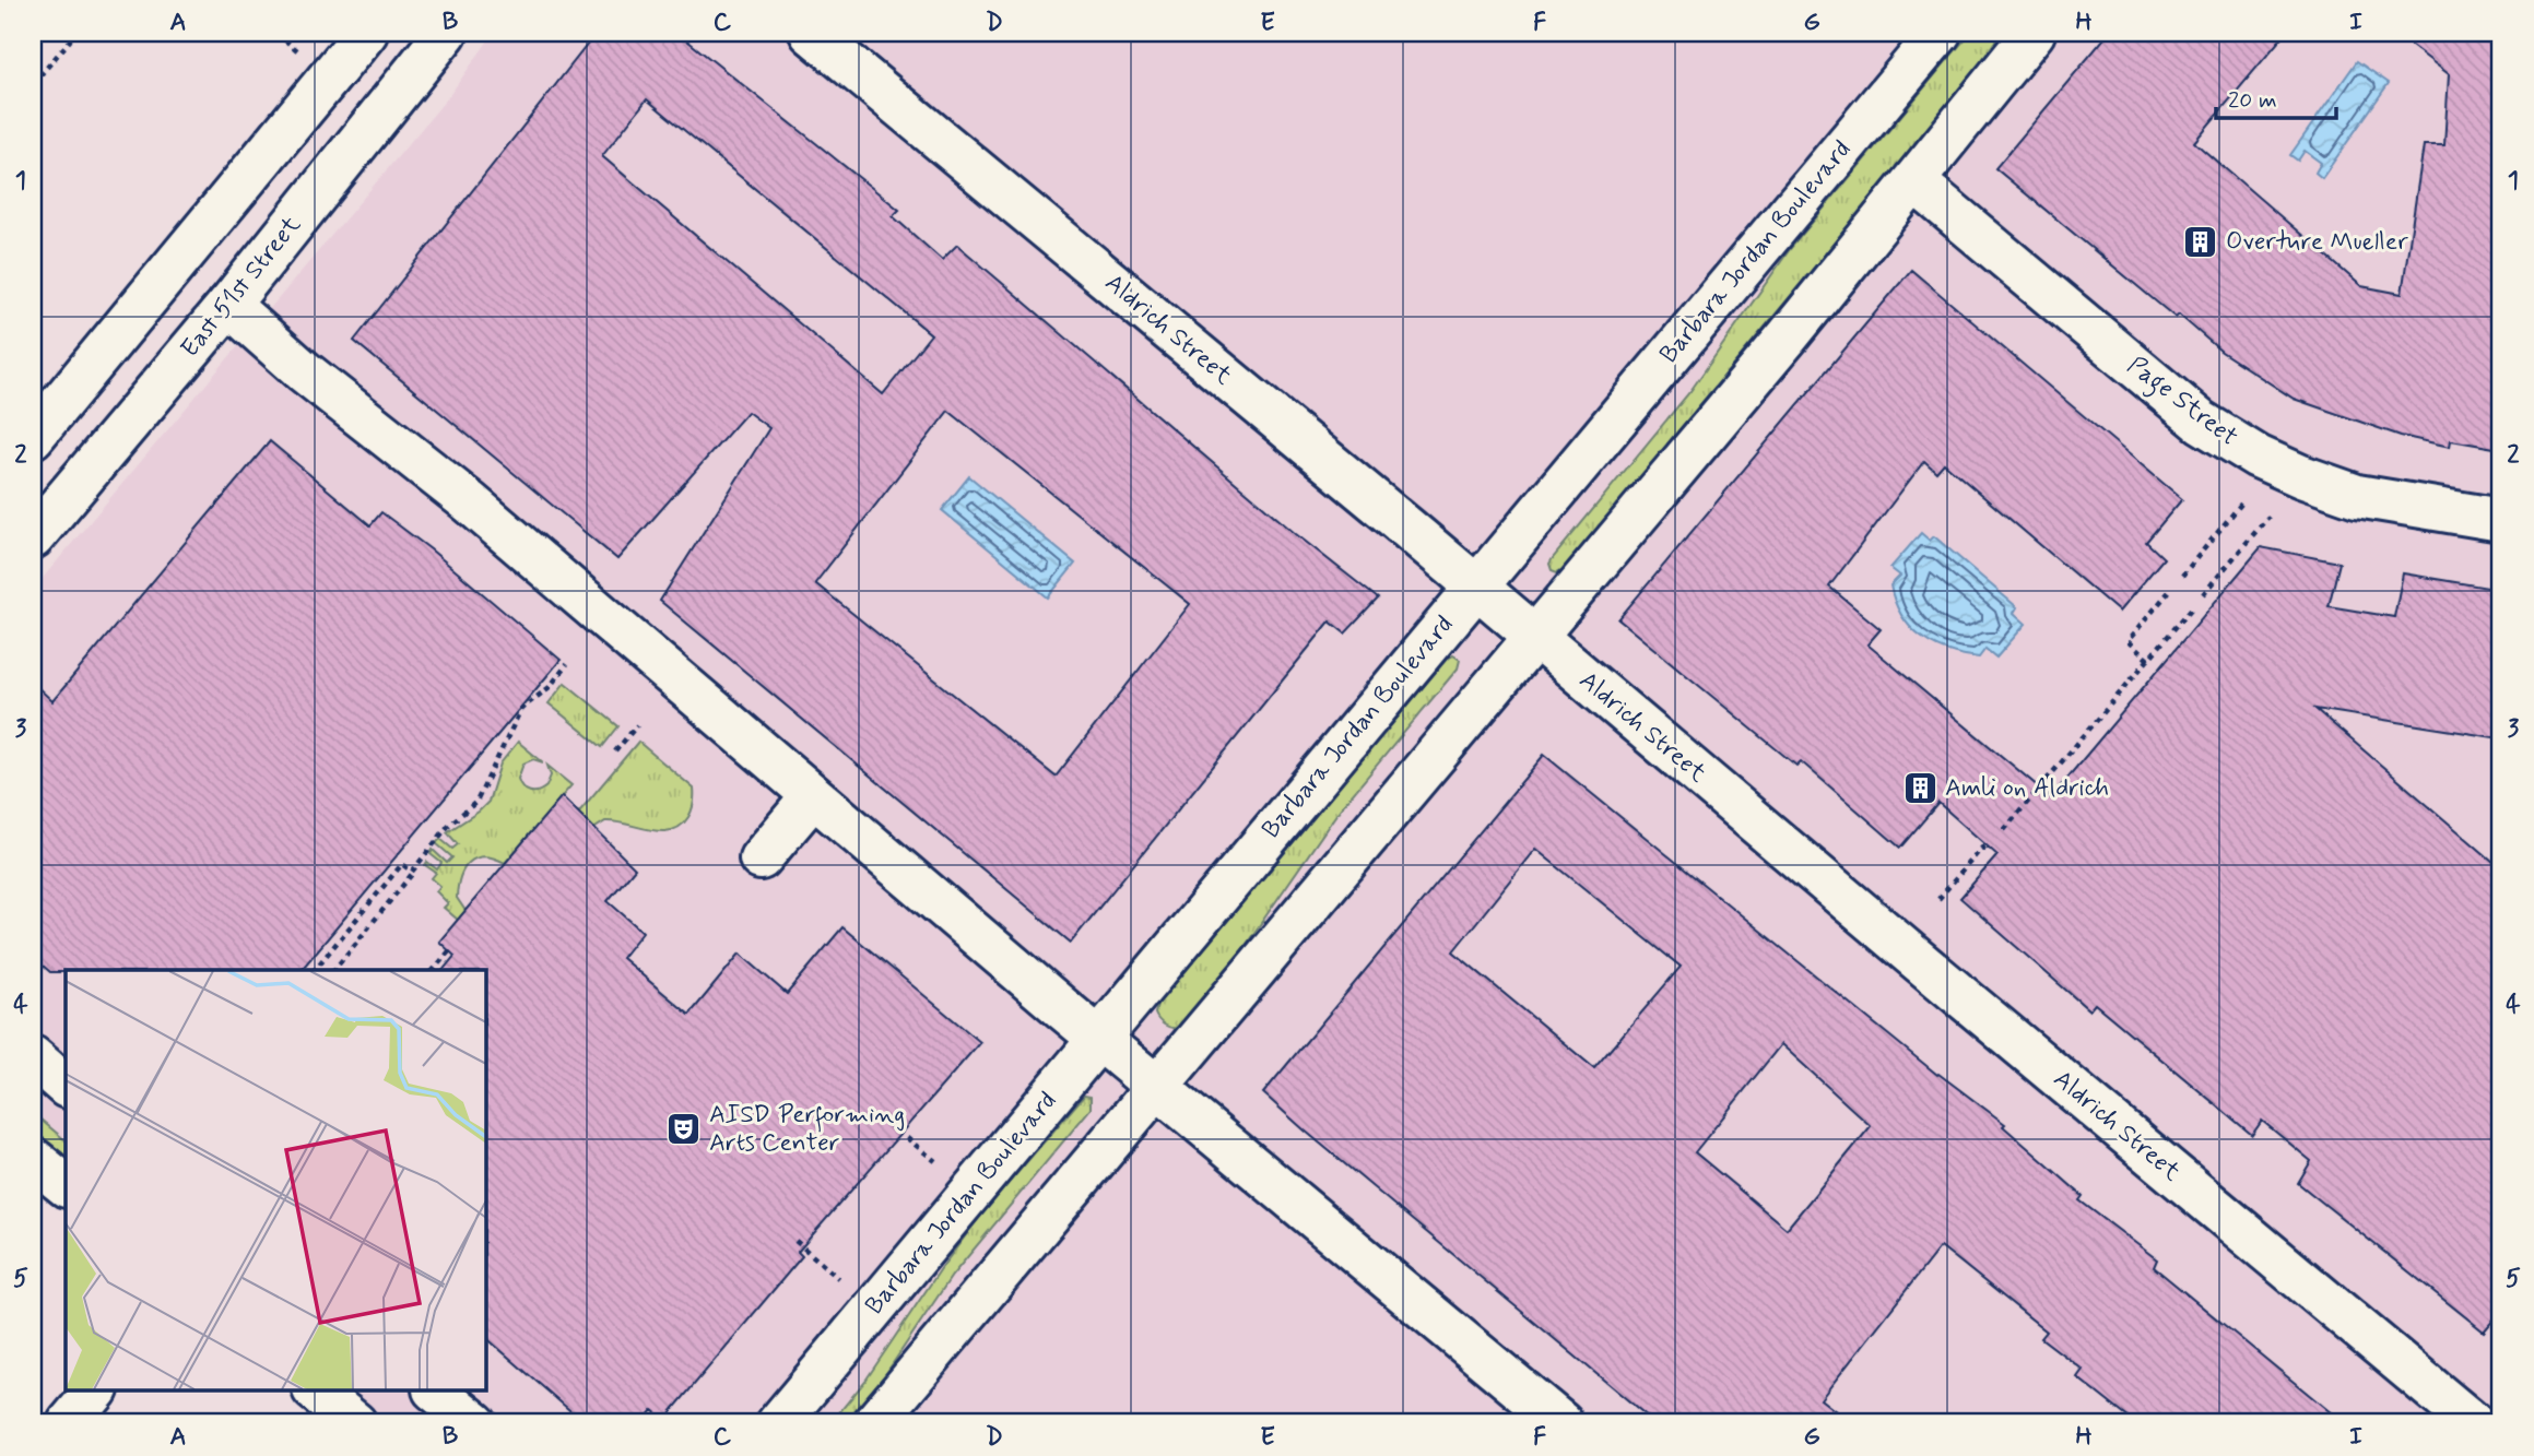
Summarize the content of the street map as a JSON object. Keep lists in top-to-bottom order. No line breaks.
{"streets":{"street":["Barbara Jordan Boulevard","East 51st Street","Aldrich Street","Page Street"]},"crossings":[["Barbara Jordan Boulevard","Aldrich Street"]],"places":{"building":["Overture Mueller","Amli on Aldrich"],"theatre":["AISD Performing Arts Center"]},"scale_bar":"20 m","grid":{"columns":["A","B","C","D","E","F","G","H","I"],"rows":["1","2","3","4","5"]}}
